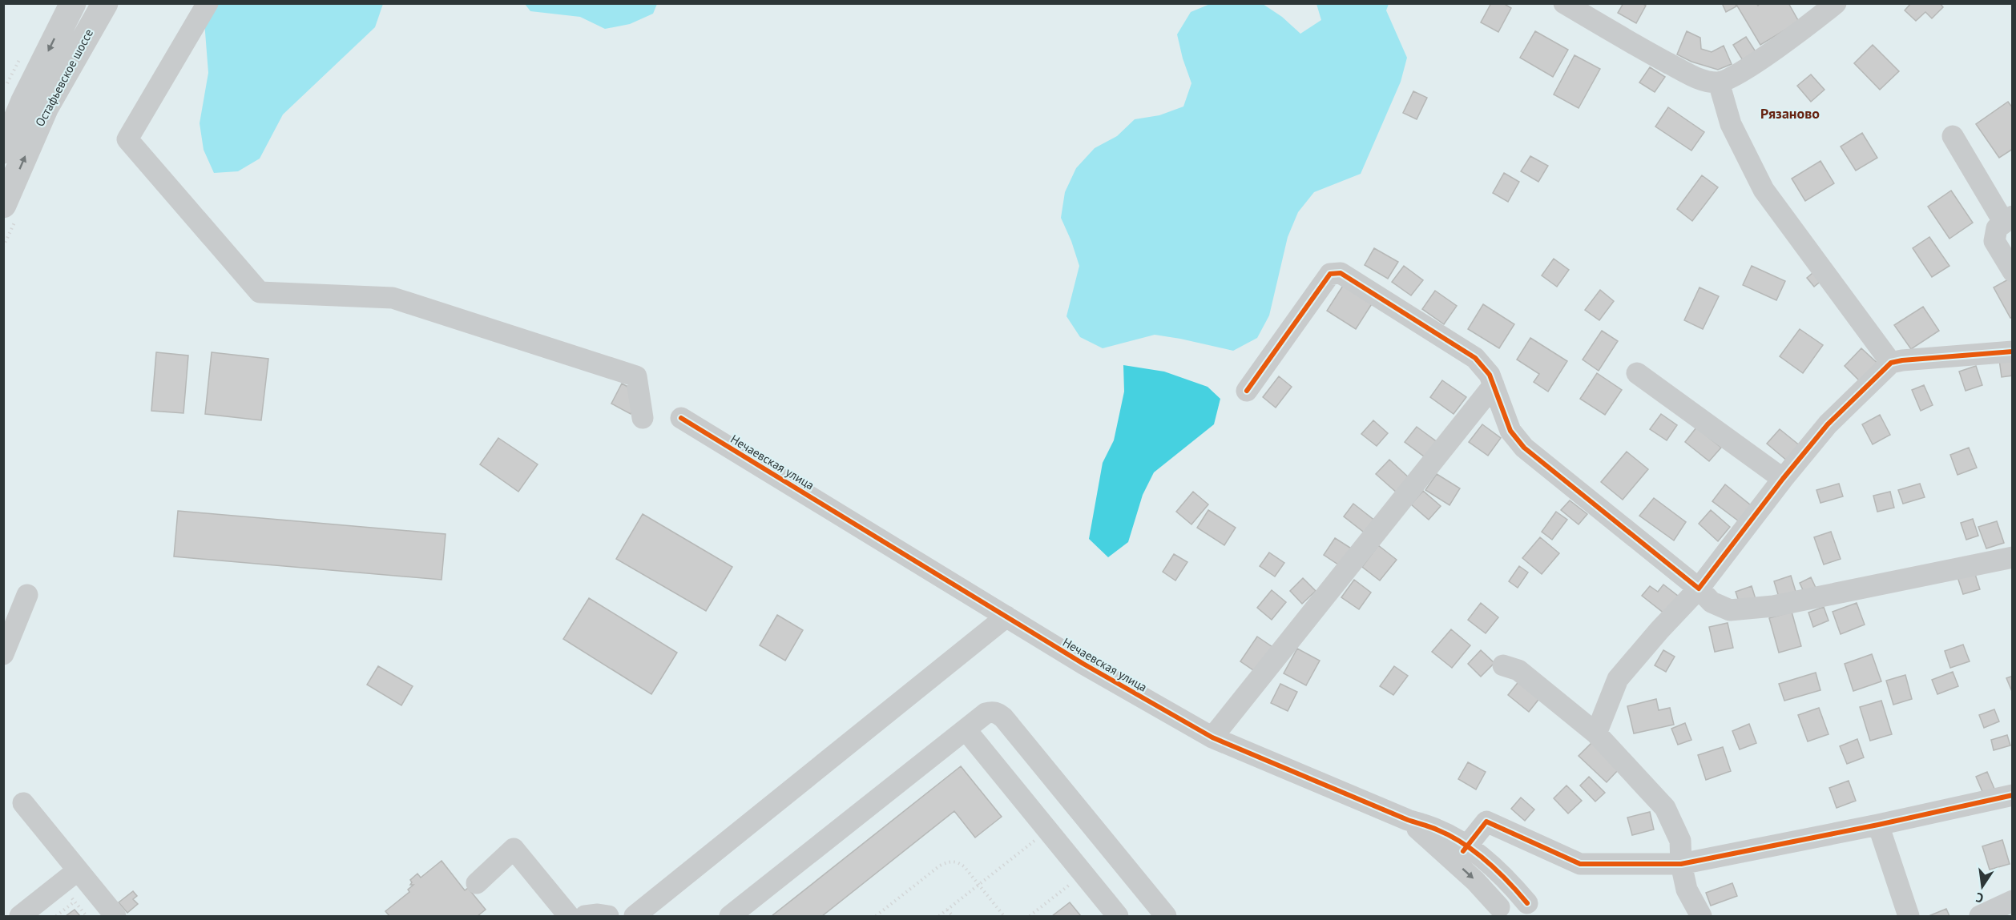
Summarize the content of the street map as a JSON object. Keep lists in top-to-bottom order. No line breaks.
{"streets":{"main road":["Остафьевское шоссе"],"street":["Нечаевская улица"]},"districts":["Рязаново"],"north":"bottom"}
